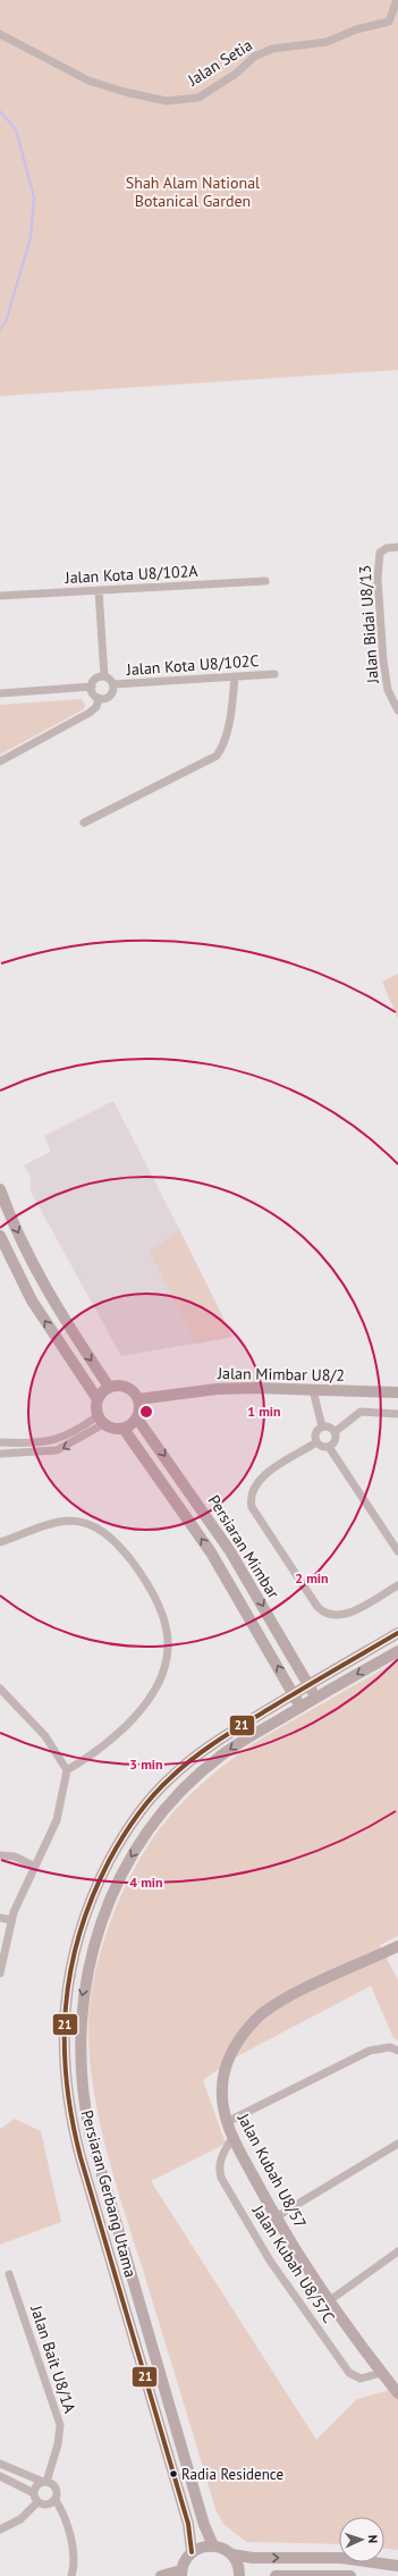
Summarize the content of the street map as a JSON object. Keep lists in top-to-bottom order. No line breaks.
{"streets":{"street":["Jalan Setia","Jalan Kota U8/102A","Jalan Bidai U8/13","Jalan Kota U8/102C","Jalan Mimbar U8/2","Persiaran Mimbar","Jalan Kubah U8/57","Persiaran Gerbang Utama","Jalan Kubah U8/57C","Jalan Bait U8/1A"]},"crossings":[["Jalan Mimbar U8/2","Persiaran Mimbar"],["Persiaran Mimbar","Persiaran Gerbang Utama"],["Jalan Kubah U8/57","Jalan Kubah U8/57C"]],"one_way":["Persiaran Gerbang Utama"],"parks":["Shah Alam National Botanical Garden"],"places":["Radia Residence"],"lines":["transit line 21"],"north":"right","rings":["1 min","2 min","3 min","4 min"]}
